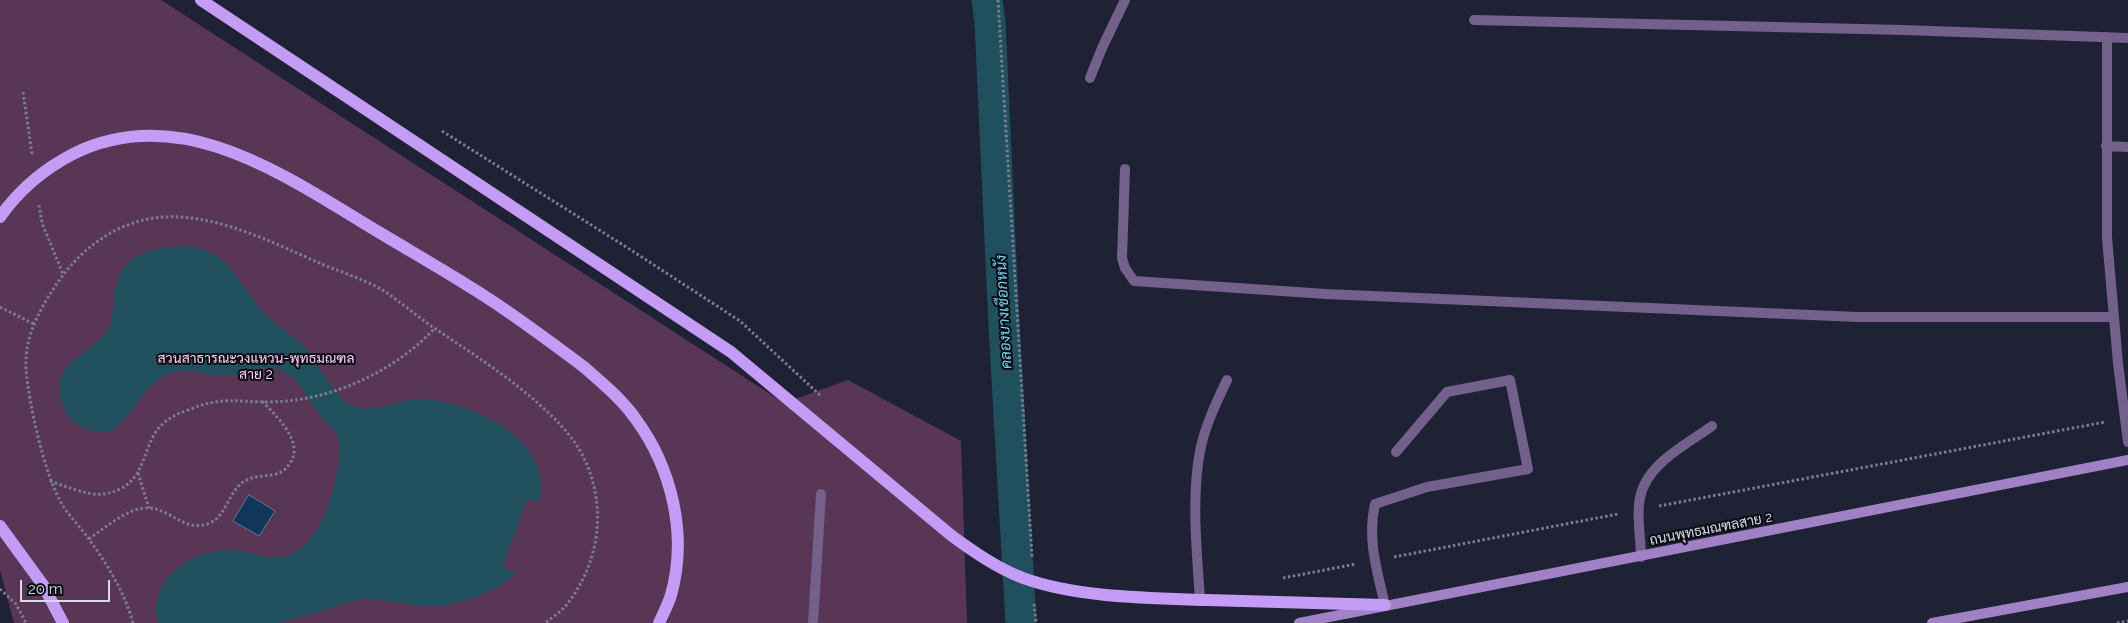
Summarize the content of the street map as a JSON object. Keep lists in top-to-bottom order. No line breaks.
{"streets":{"main road":["ถนนพุทธมณฑลสาย 2"]},"water":["คลองบางเชือกหนัง"],"parks":["สวนสาธารณะวงแหวน-พุทธมณฑล สาย 2"],"scale_bar":"20 m"}
